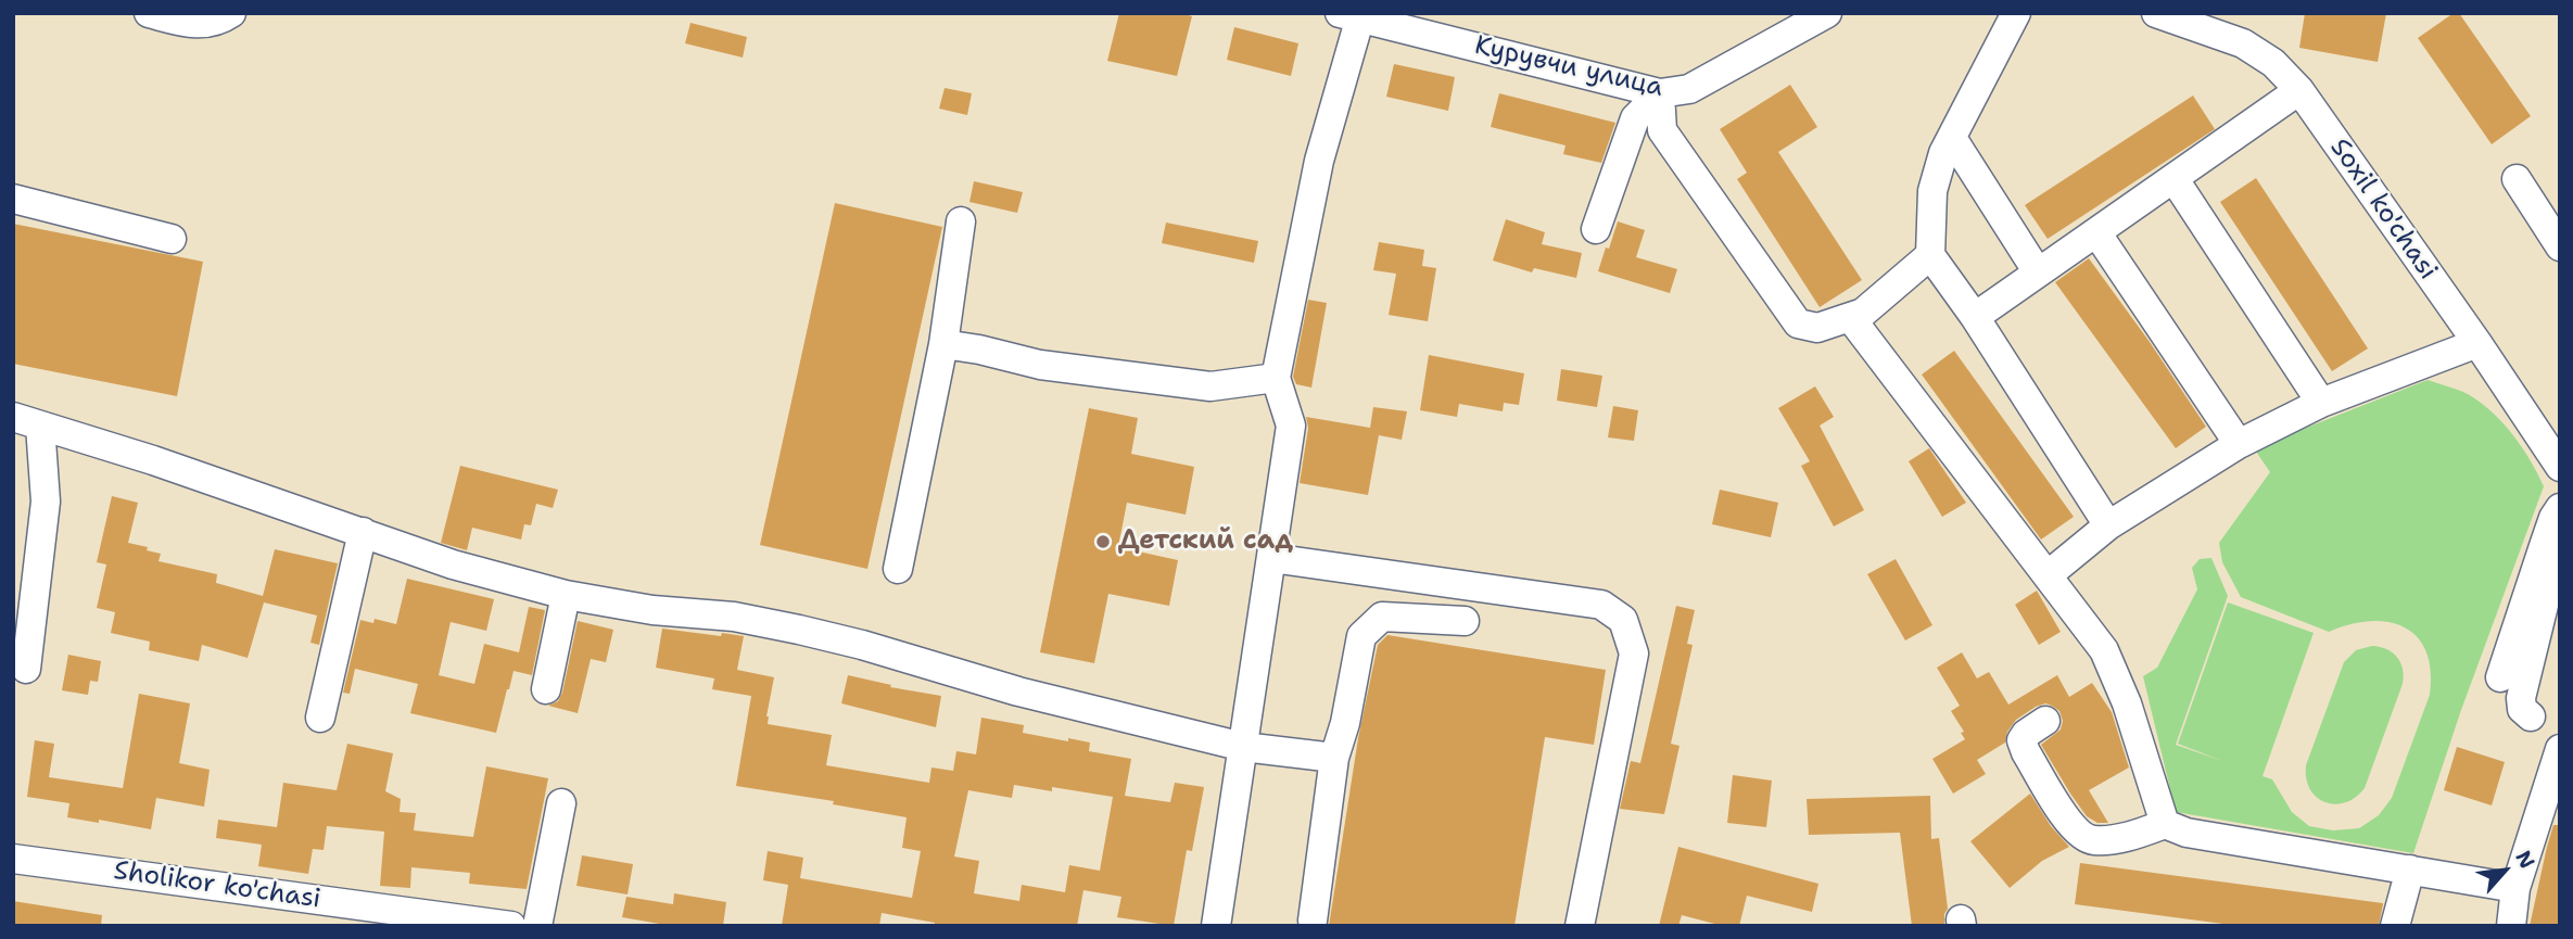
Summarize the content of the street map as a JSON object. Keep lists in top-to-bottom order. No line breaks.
{"streets":{"street":["Курувчи улица","Soxil ko'chasi","Sholikor ko'chasi"]},"places":["Детский сад"],"north":"top right"}
